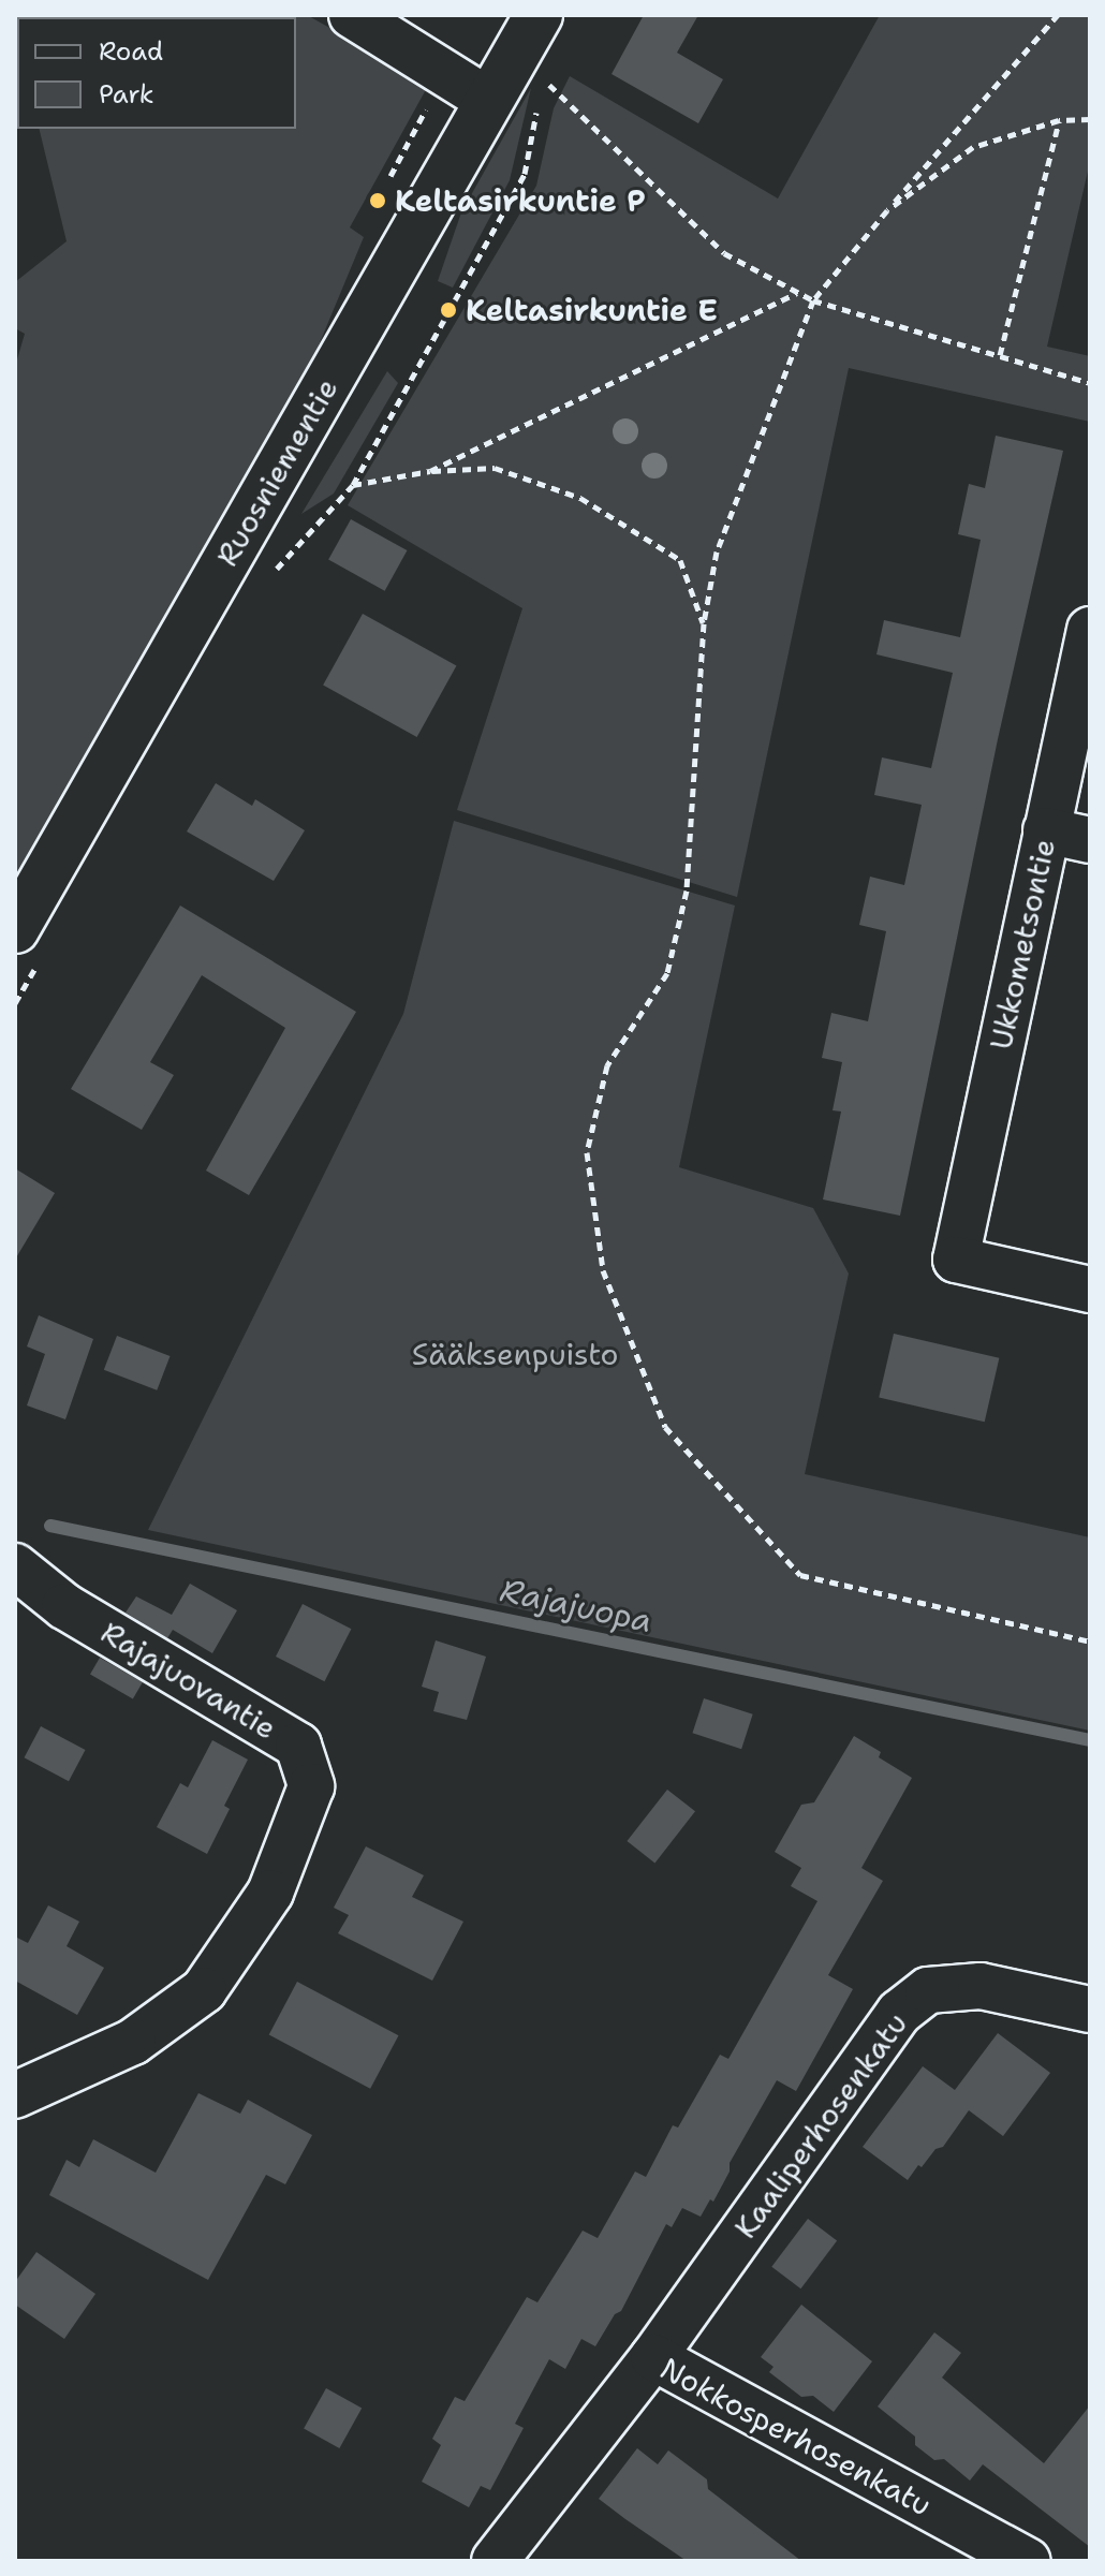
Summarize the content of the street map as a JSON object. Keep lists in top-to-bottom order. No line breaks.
{"streets":{"main road":["Ruosniementie"],"street":["Ukkometsontie","Rajajuovantie","Kaaliperhosenkatu","Nokkosperhosenkatu"]},"crossings":[["Kaaliperhosenkatu","Nokkosperhosenkatu"]],"water":["Rajajuopa"],"parks":["Sääksenpuisto"],"places":["Keltasirkuntie P","Keltasirkuntie E"],"legend":["Road","Park"]}
